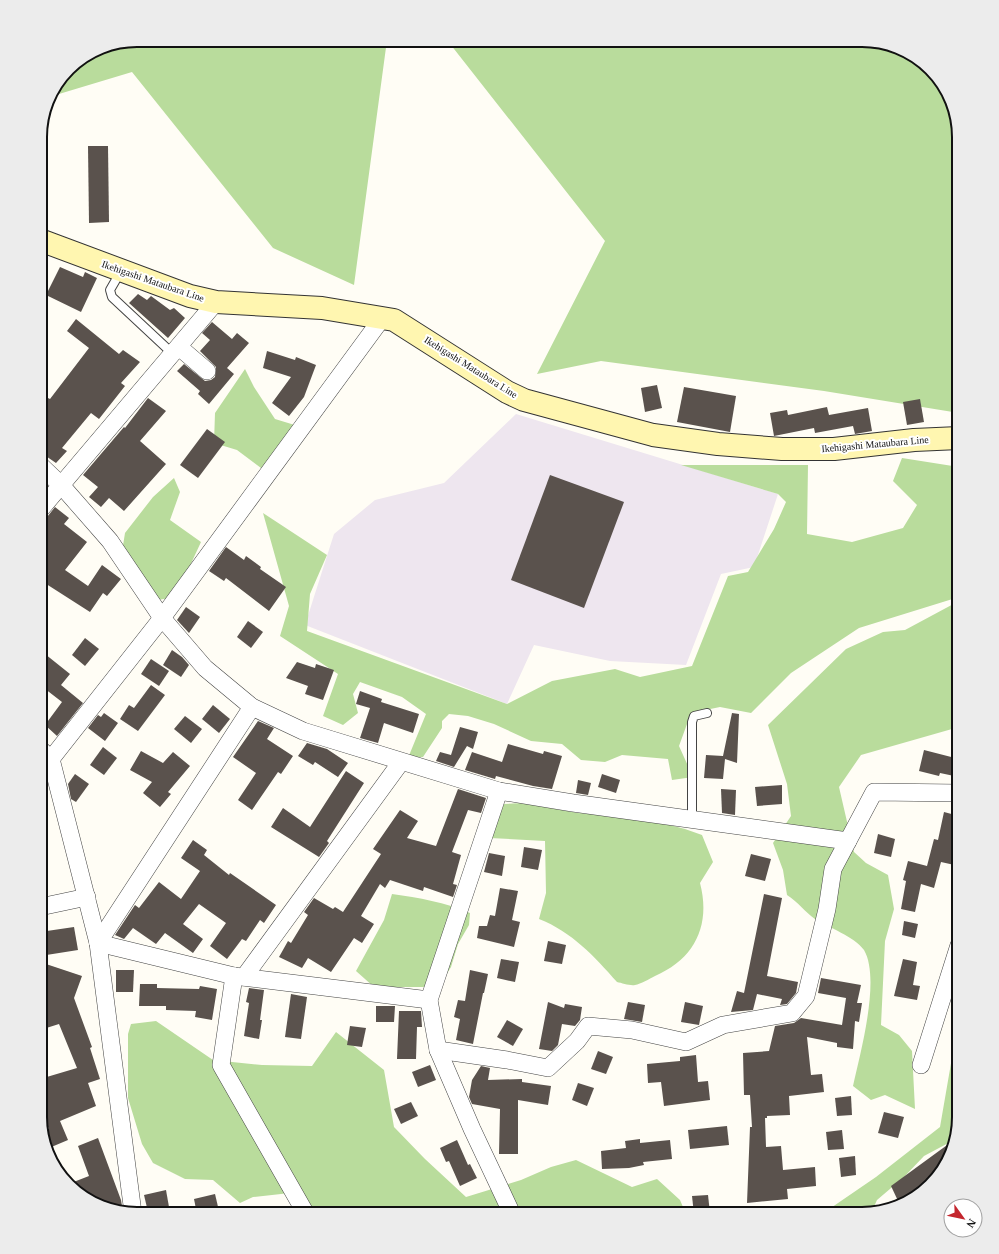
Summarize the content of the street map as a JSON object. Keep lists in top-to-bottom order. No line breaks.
{"streets":{"main road":["Ikehigashi Mataubara Line"]},"north":"bottom right"}
